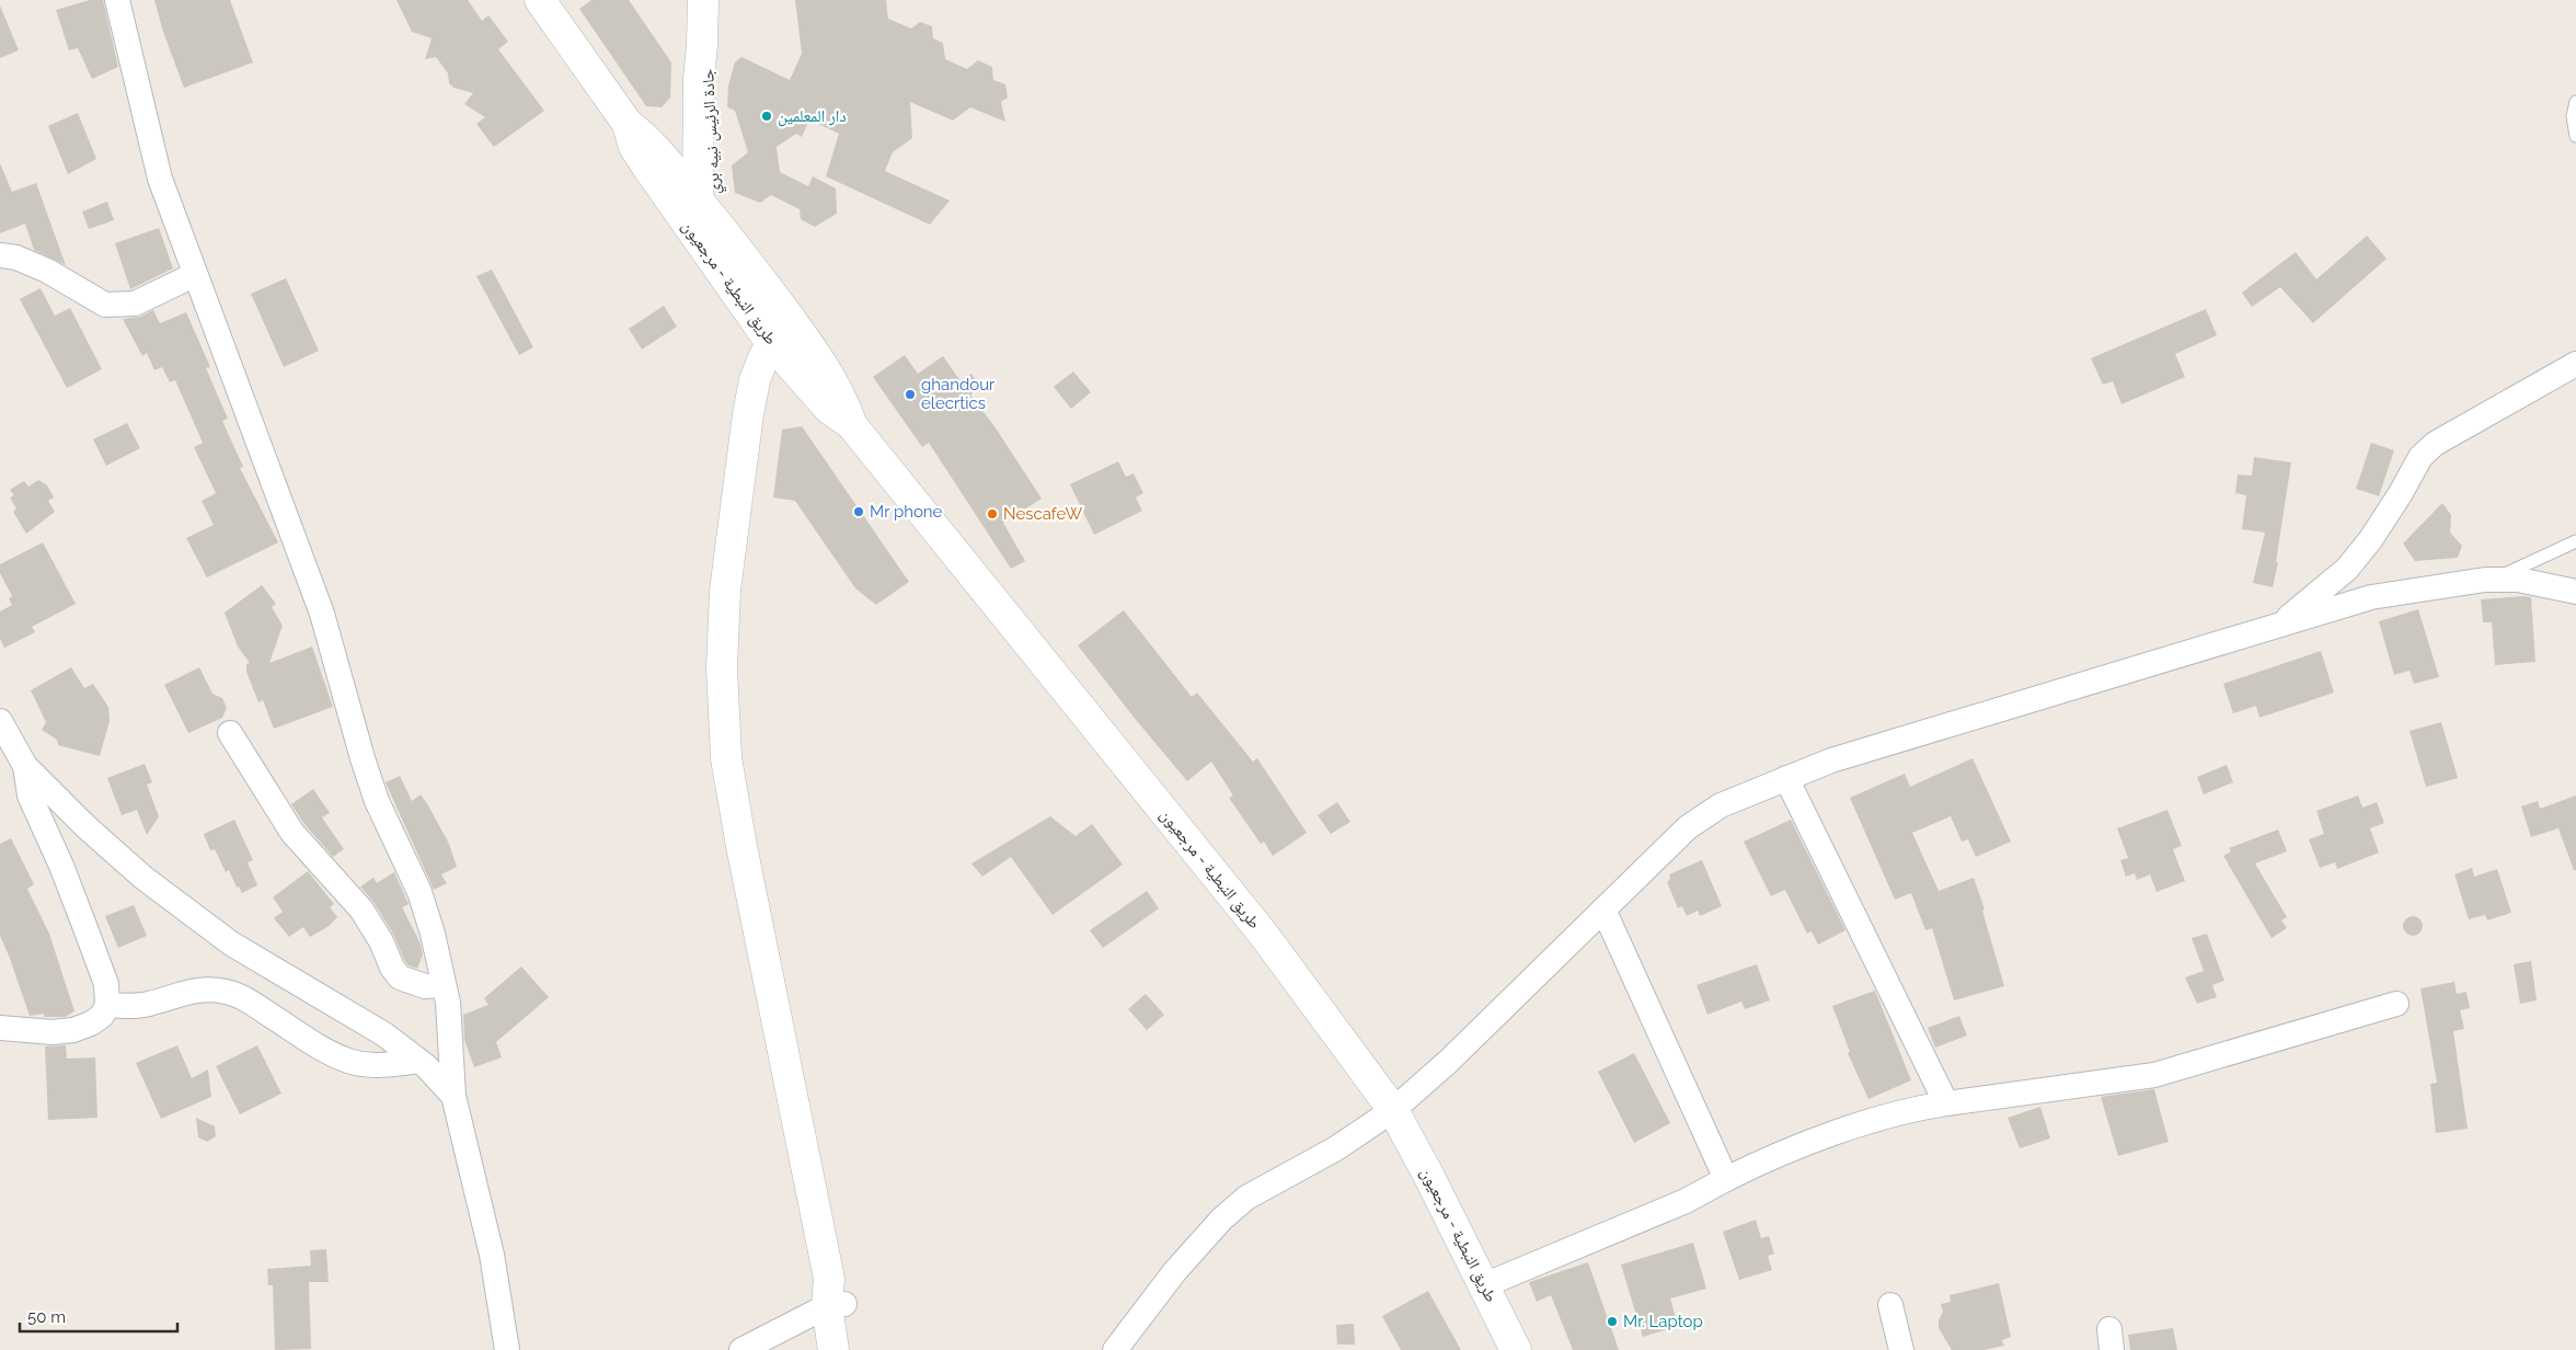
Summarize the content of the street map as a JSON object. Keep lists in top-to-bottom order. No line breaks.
{"streets":{"main road":["جادة الرئيس نبيه بري","طريق النبطية - مرجعيون"]},"crossings":[["جادة الرئيس نبيه بري","طريق النبطية - مرجعيون"]],"places":["دار المعلمين","ghandour elecrtics","Mr phone","NescafeW","Mr. Laptop"],"scale_bar":"50 m"}
